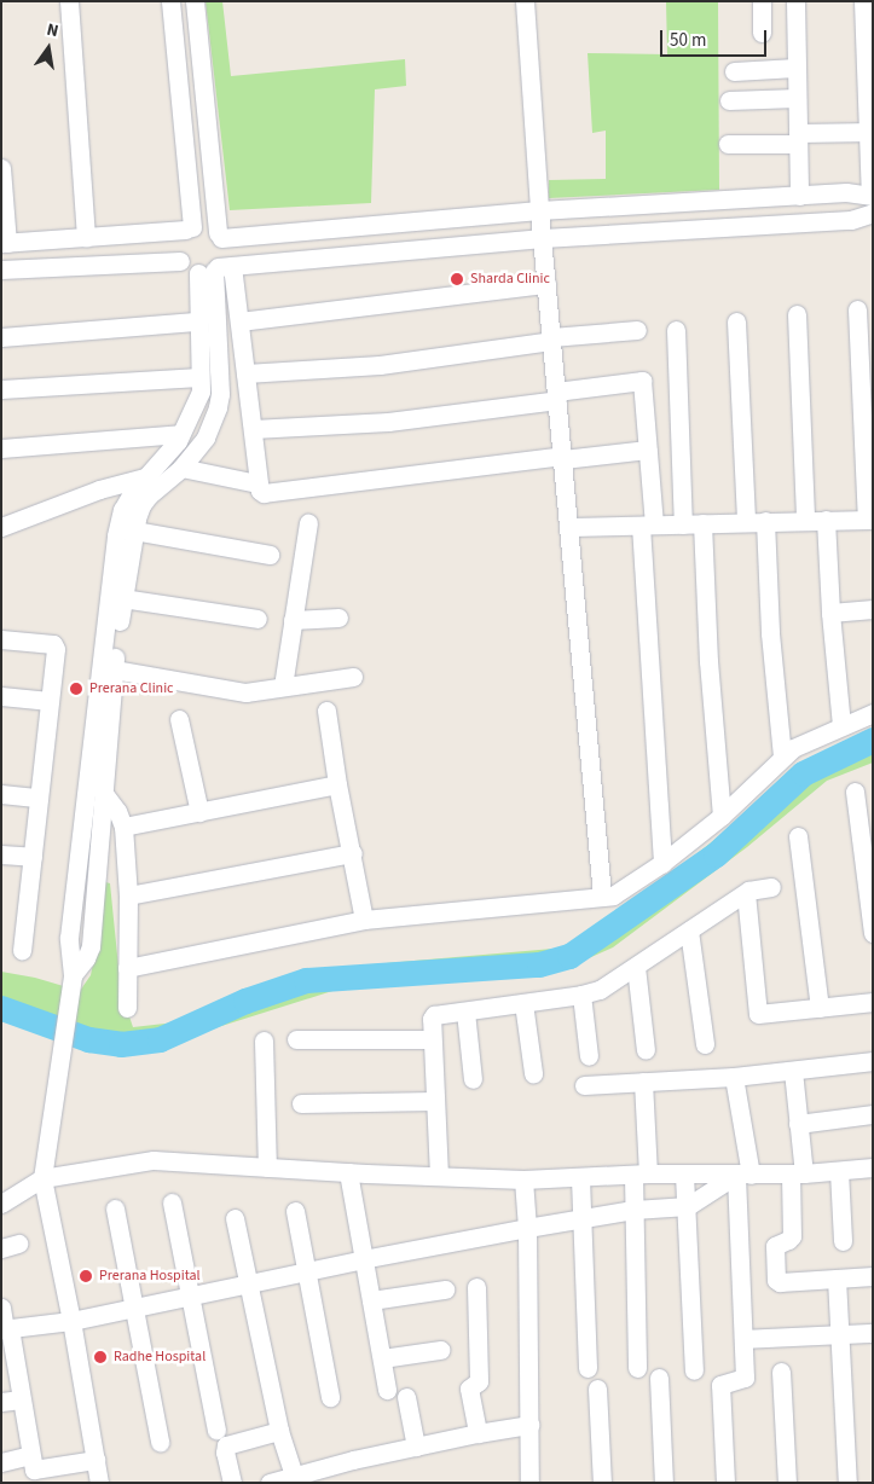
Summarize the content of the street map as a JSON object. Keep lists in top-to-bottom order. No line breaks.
{"places":["Sharda Clinic","Prerana Clinic","Prerana Hospital","Radhe Hospital"],"scale_bar":"50 m","north":"top"}
